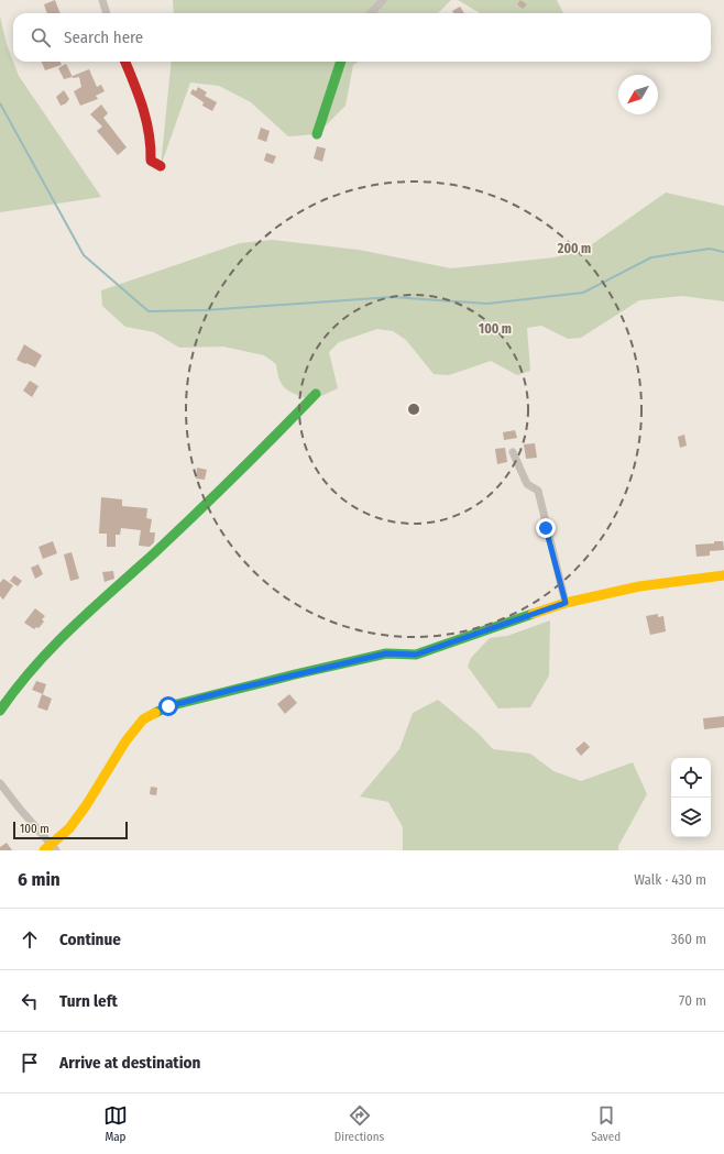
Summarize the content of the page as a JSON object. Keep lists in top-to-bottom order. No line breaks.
{"scale_bar":"100 m","north":"bottom left","page":{"search":"Search here","scale":"100 m","heading":["6 min","Walk · 430 m"],"list":[["Continue","360 m"],["Turn left","70 m"],"Arrive at destination"],"nav":["Map","Directions","Saved"]},"rings":["200 m","100 m"]}
